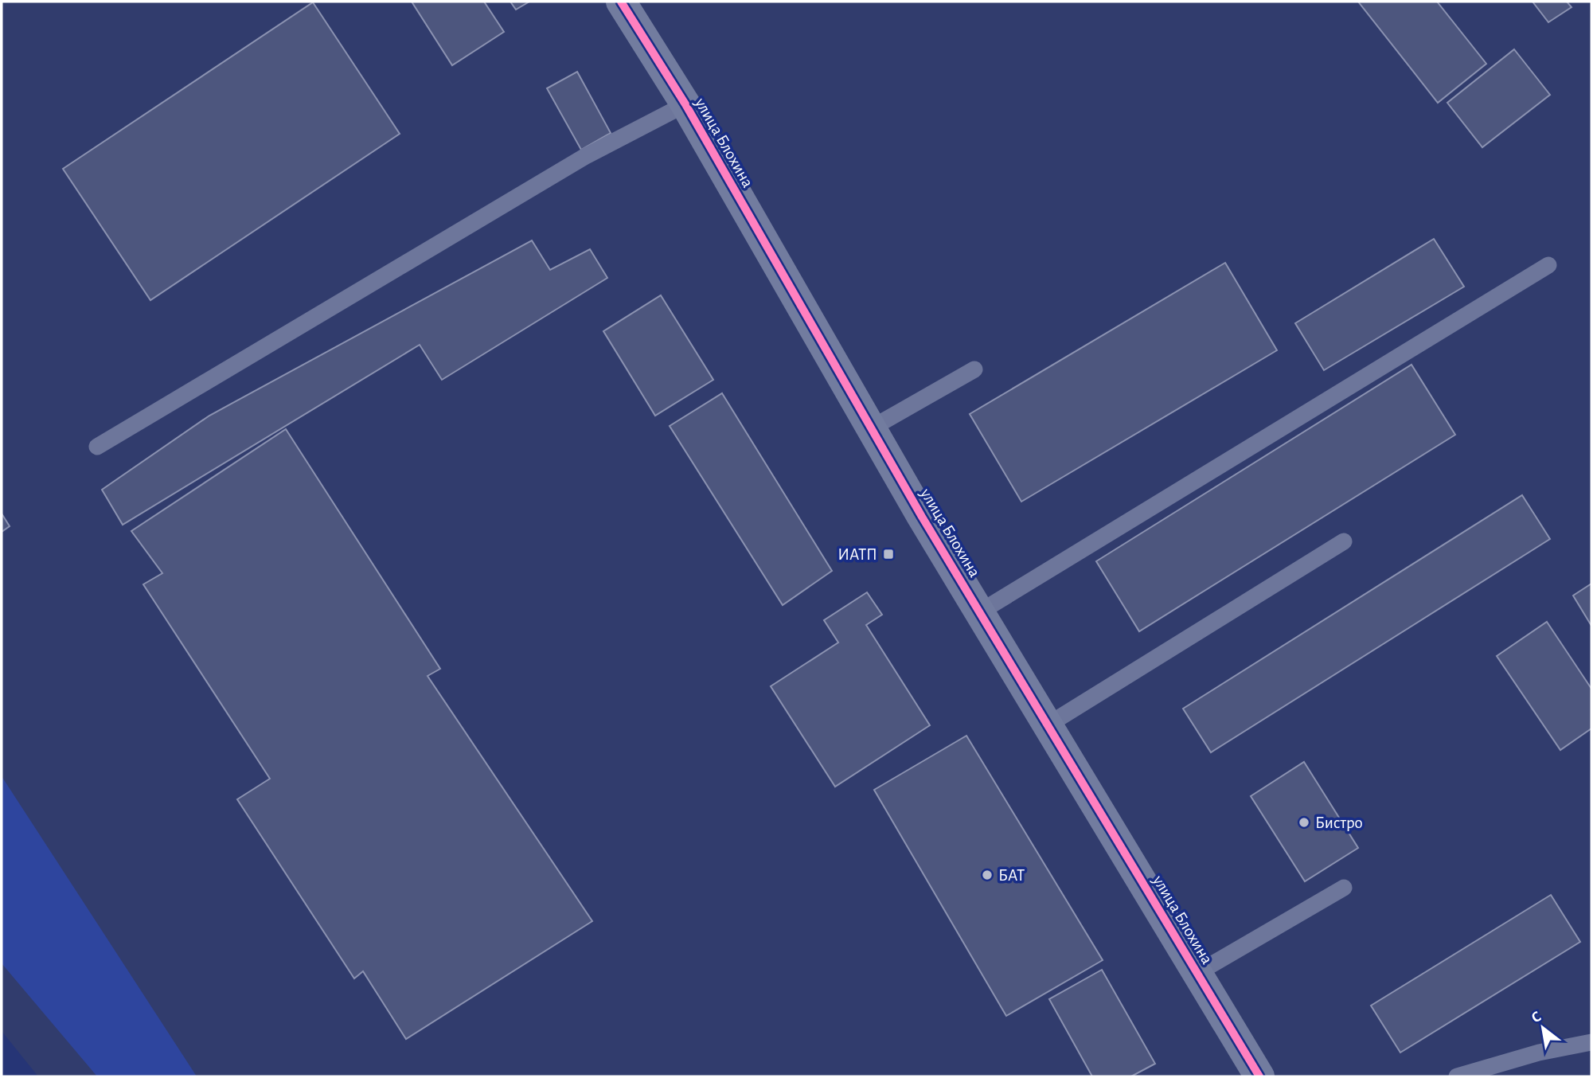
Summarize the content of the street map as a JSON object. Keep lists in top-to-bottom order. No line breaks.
{"streets":{"street":["улица Блохина"]},"places":{"transit":["ИАТП"],"other":["Бистро","БАТ"]},"north":"top left"}
